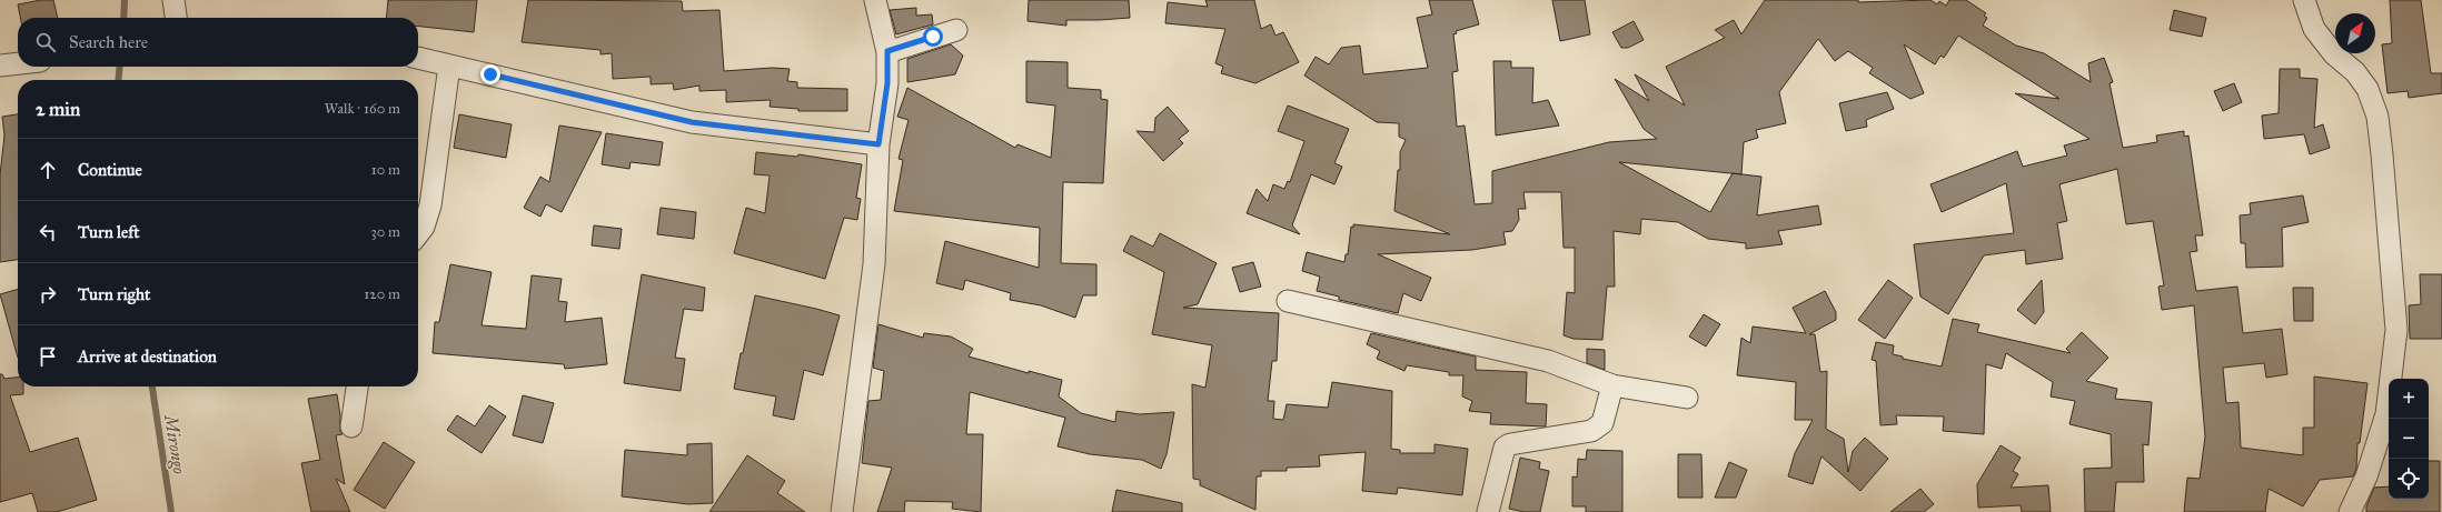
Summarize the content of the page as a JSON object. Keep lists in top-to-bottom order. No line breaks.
{"water":["Mirongo"],"north":"top right","page":{"search":"Search here","heading":["2 min","Walk · 160 m"],"list":[["Continue","10 m"],["Turn left","30 m"],["Turn right","120 m"],"Arrive at destination"],"map_buttons":["+","−"]}}
